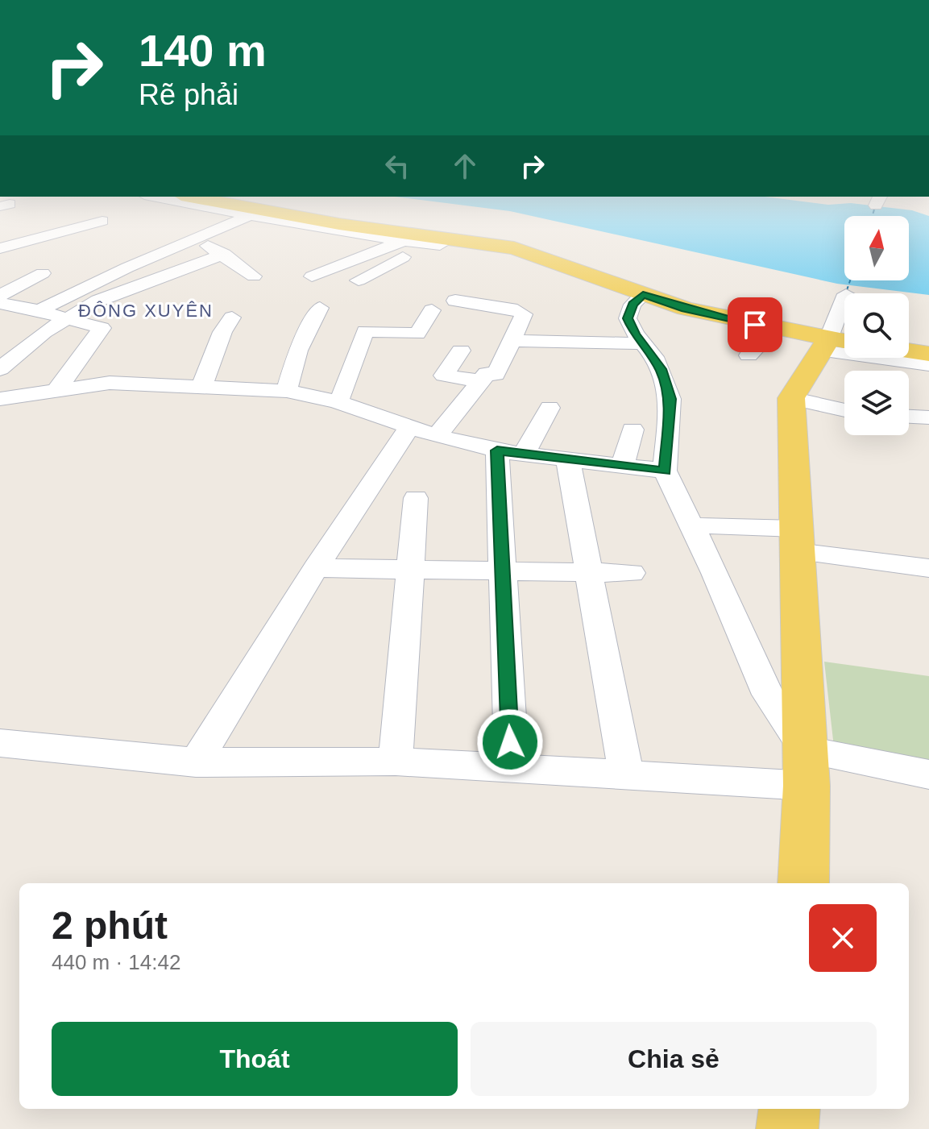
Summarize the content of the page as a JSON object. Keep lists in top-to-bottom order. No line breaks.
{"districts":["ĐÔNG XUYÊN"],"north":"top","page":{"turn":["140 m","Rẽ phải"],"heading":["2 phút","440 m · 14:42"],"buttons":["Thoát","Chia sẻ"]}}
